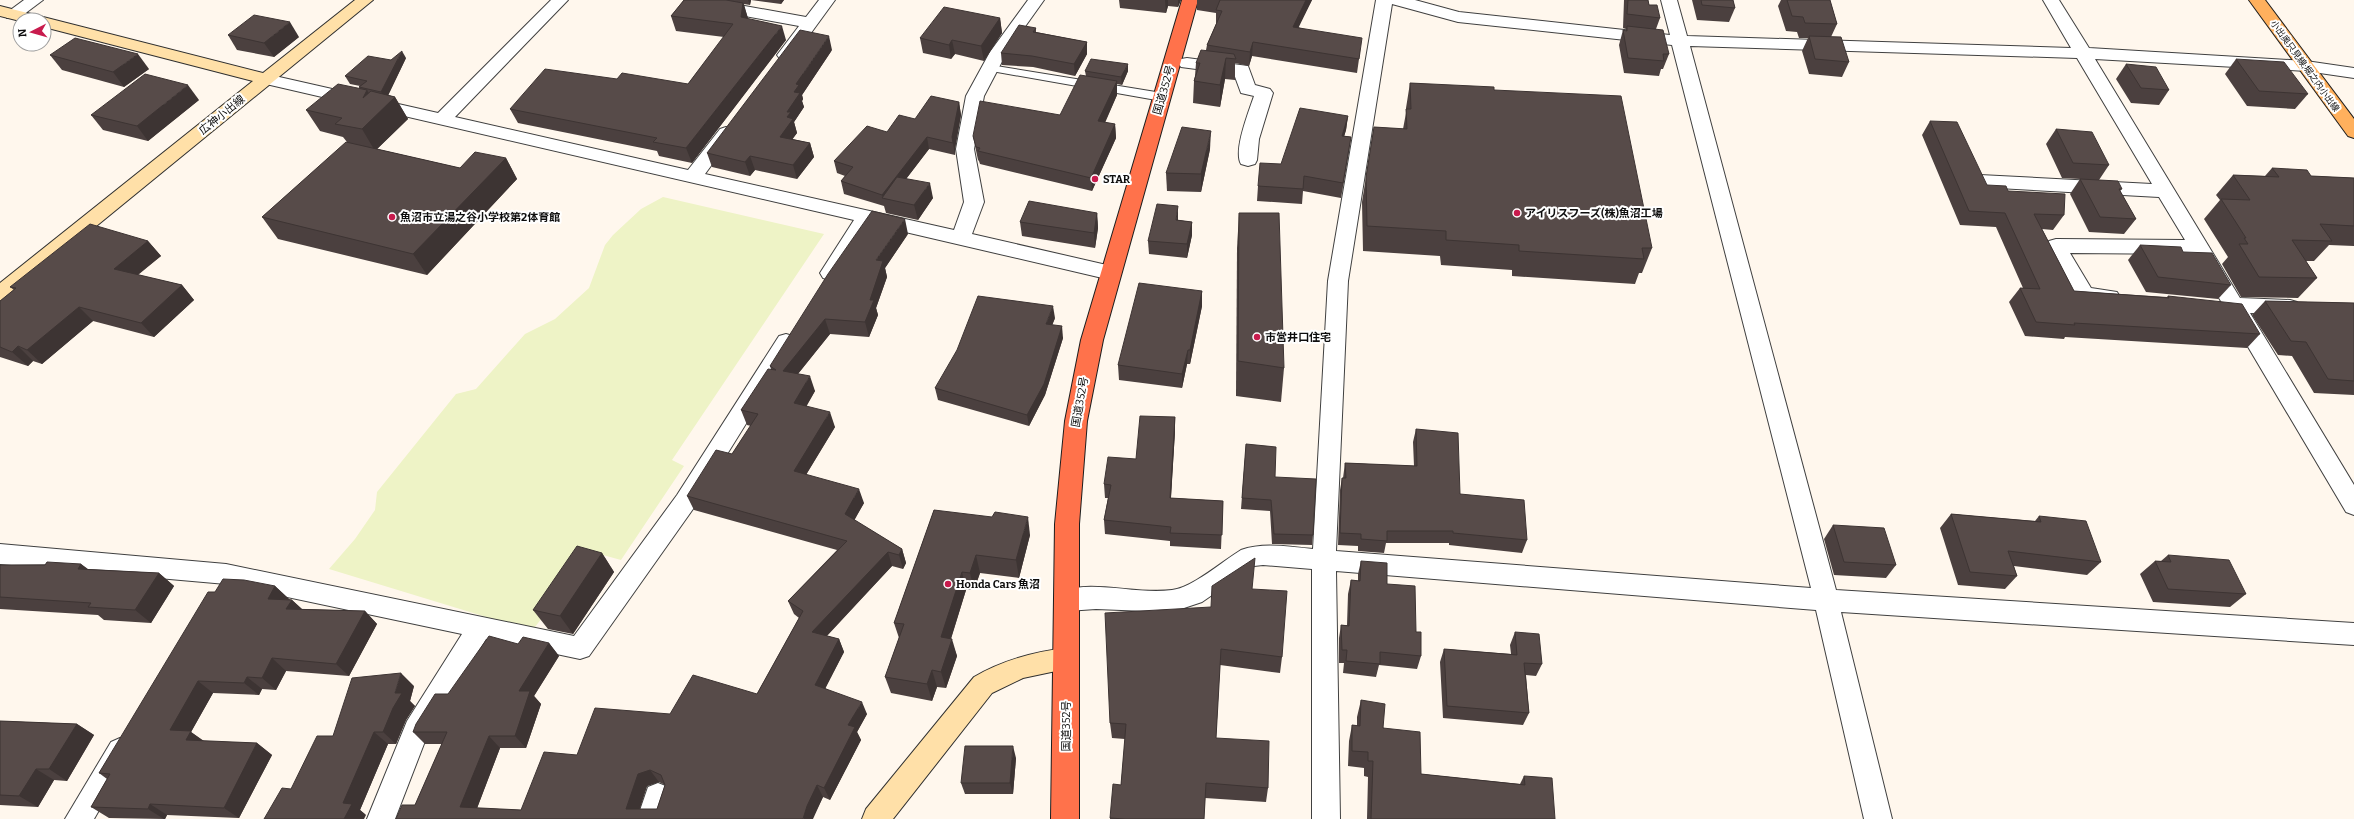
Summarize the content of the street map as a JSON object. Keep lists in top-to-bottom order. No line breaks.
{"streets":{"highway":["国道352号"],"main road":["小出奥只見線;堀之内小出線","広神小出線"]},"places":["STAR","アイリスフーズ(株)魚沼工場","魚沼市立湯之谷小学校第2体育館","市営井口住宅","Honda Cars 魚沼"],"north":"left"}
